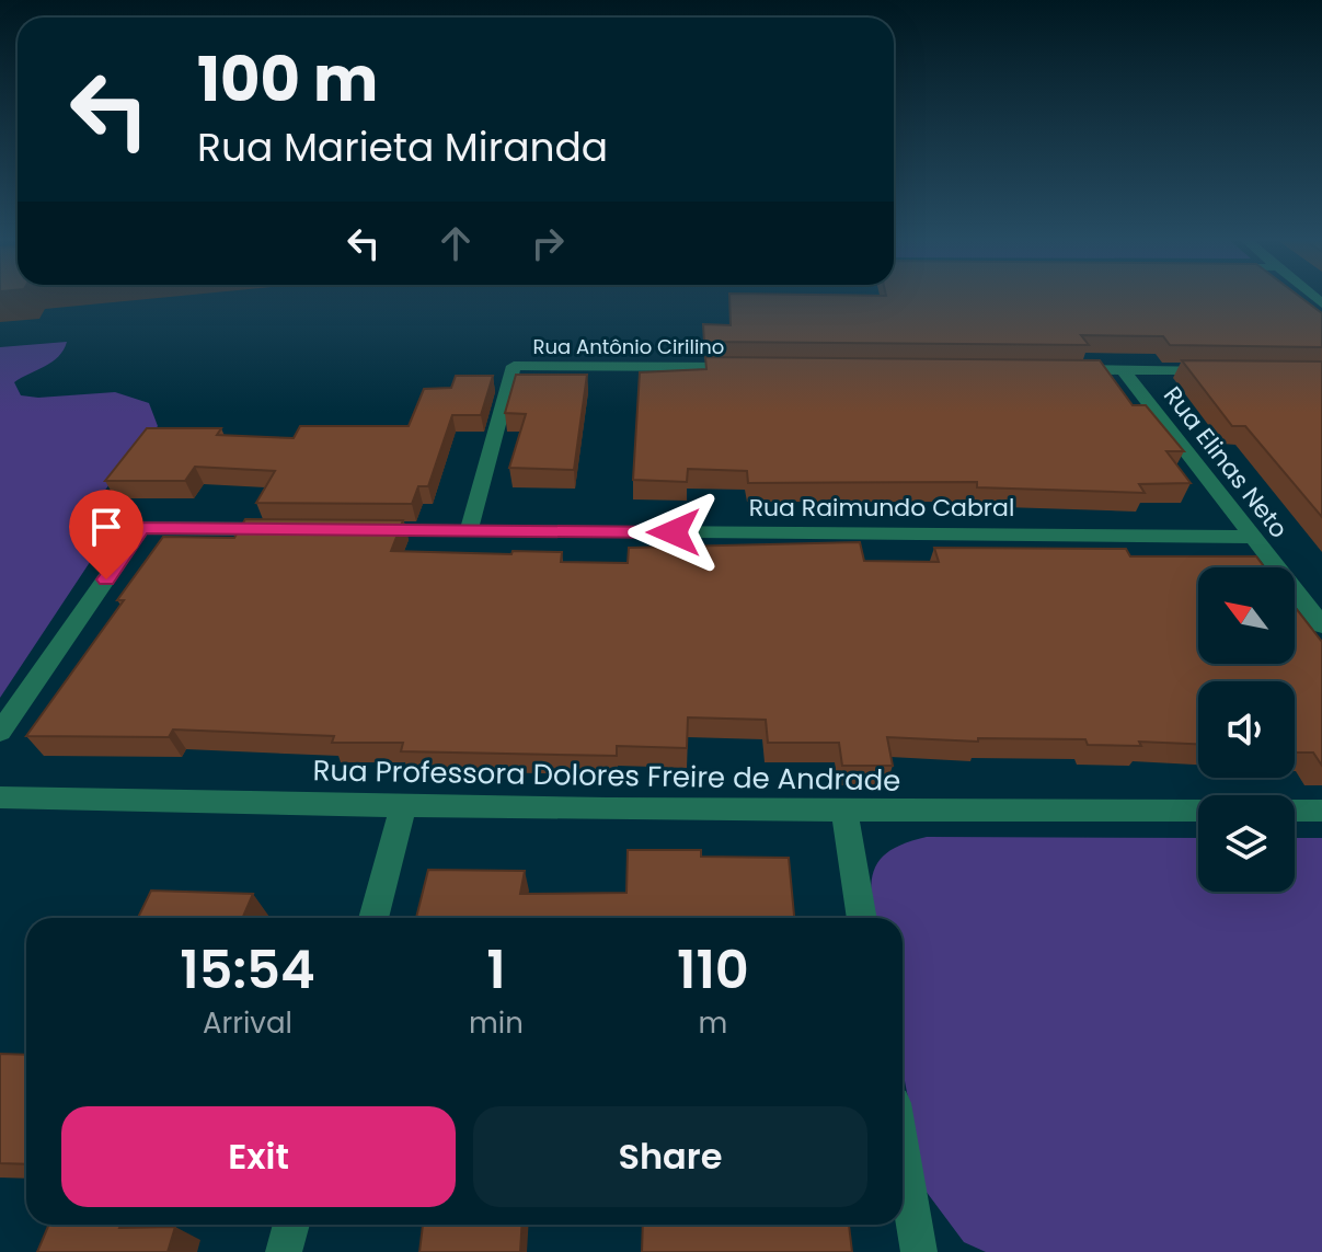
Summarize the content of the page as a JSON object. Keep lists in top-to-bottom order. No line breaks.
{"streets":{"street":["Rua Antônio Cirilino","Rua Elinas Neto","Rua Raimundo Cabral","Rua Professora Dolores Freire de Andrade"]},"crossings":[["Rua Antônio Cirilino","Rua Raimundo Cabral"],["Rua Elinas Neto","Rua Raimundo Cabral"]],"north":"top left","page":{"turn":["100 m","Rua Marieta Miranda"],"eta":["15:54","Arrival","1","min","110","m"],"buttons":["Exit","Share"]}}
